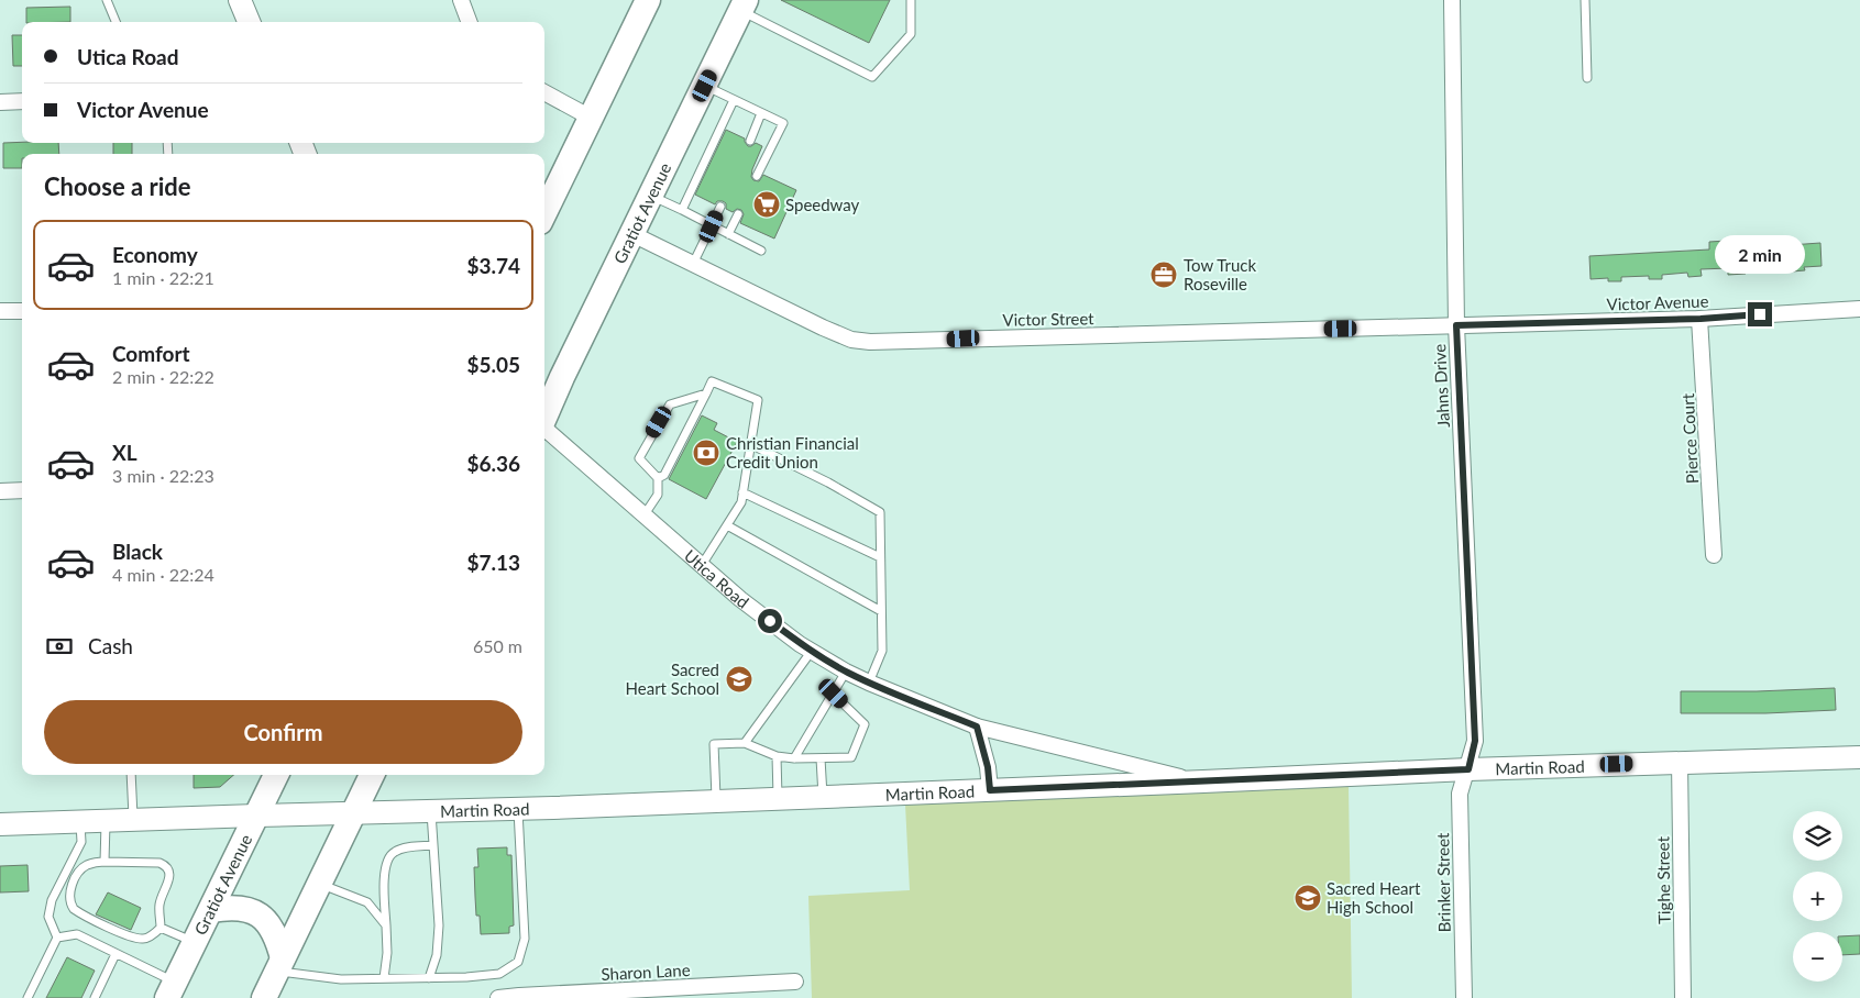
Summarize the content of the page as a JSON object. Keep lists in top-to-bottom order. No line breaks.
{"streets":{"main road":["Gratiot Avenue"],"street":["Victor Avenue","Victor Street","Jahns Drive","Pierce Court","Utica Road","Martin Road","Tighe Street","Brinker Street","Sharon Lane"]},"crossings":[["Gratiot Avenue","Victor Street"],["Gratiot Avenue","Martin Road"],["Victor Avenue","Victor Street"],["Victor Avenue","Jahns Drive"],["Victor Avenue","Pierce Court"],["Victor Street","Jahns Drive"],["Jahns Drive","Martin Road"],["Jahns Drive","Brinker Street"],["Utica Road","Martin Road"],["Martin Road","Tighe Street"],["Martin Road","Brinker Street"]],"places":{"supermarket":["Speedway"],"office":["Tow Truck Roseville"],"bank":["Christian Financial Credit Union"],"school or university":["Sacred Heart School","Sacred Heart High School"]},"page":{"banner":["Utica Road","Victor Avenue"],"heading":"Choose a ride","list":[{"name":"Economy","note":"1 min · 22:21","value":"$3.74"},{"name":"Comfort","note":"2 min · 22:22","value":"$5.05"},{"name":"XL","note":"3 min · 22:23","value":"$6.36"},{"name":"Black","note":"4 min · 22:24","value":"$7.13"}],"bubble":"2 min","pay":["Cash","650 m"],"buttons":"Confirm","map_buttons":["+","−"]}}
